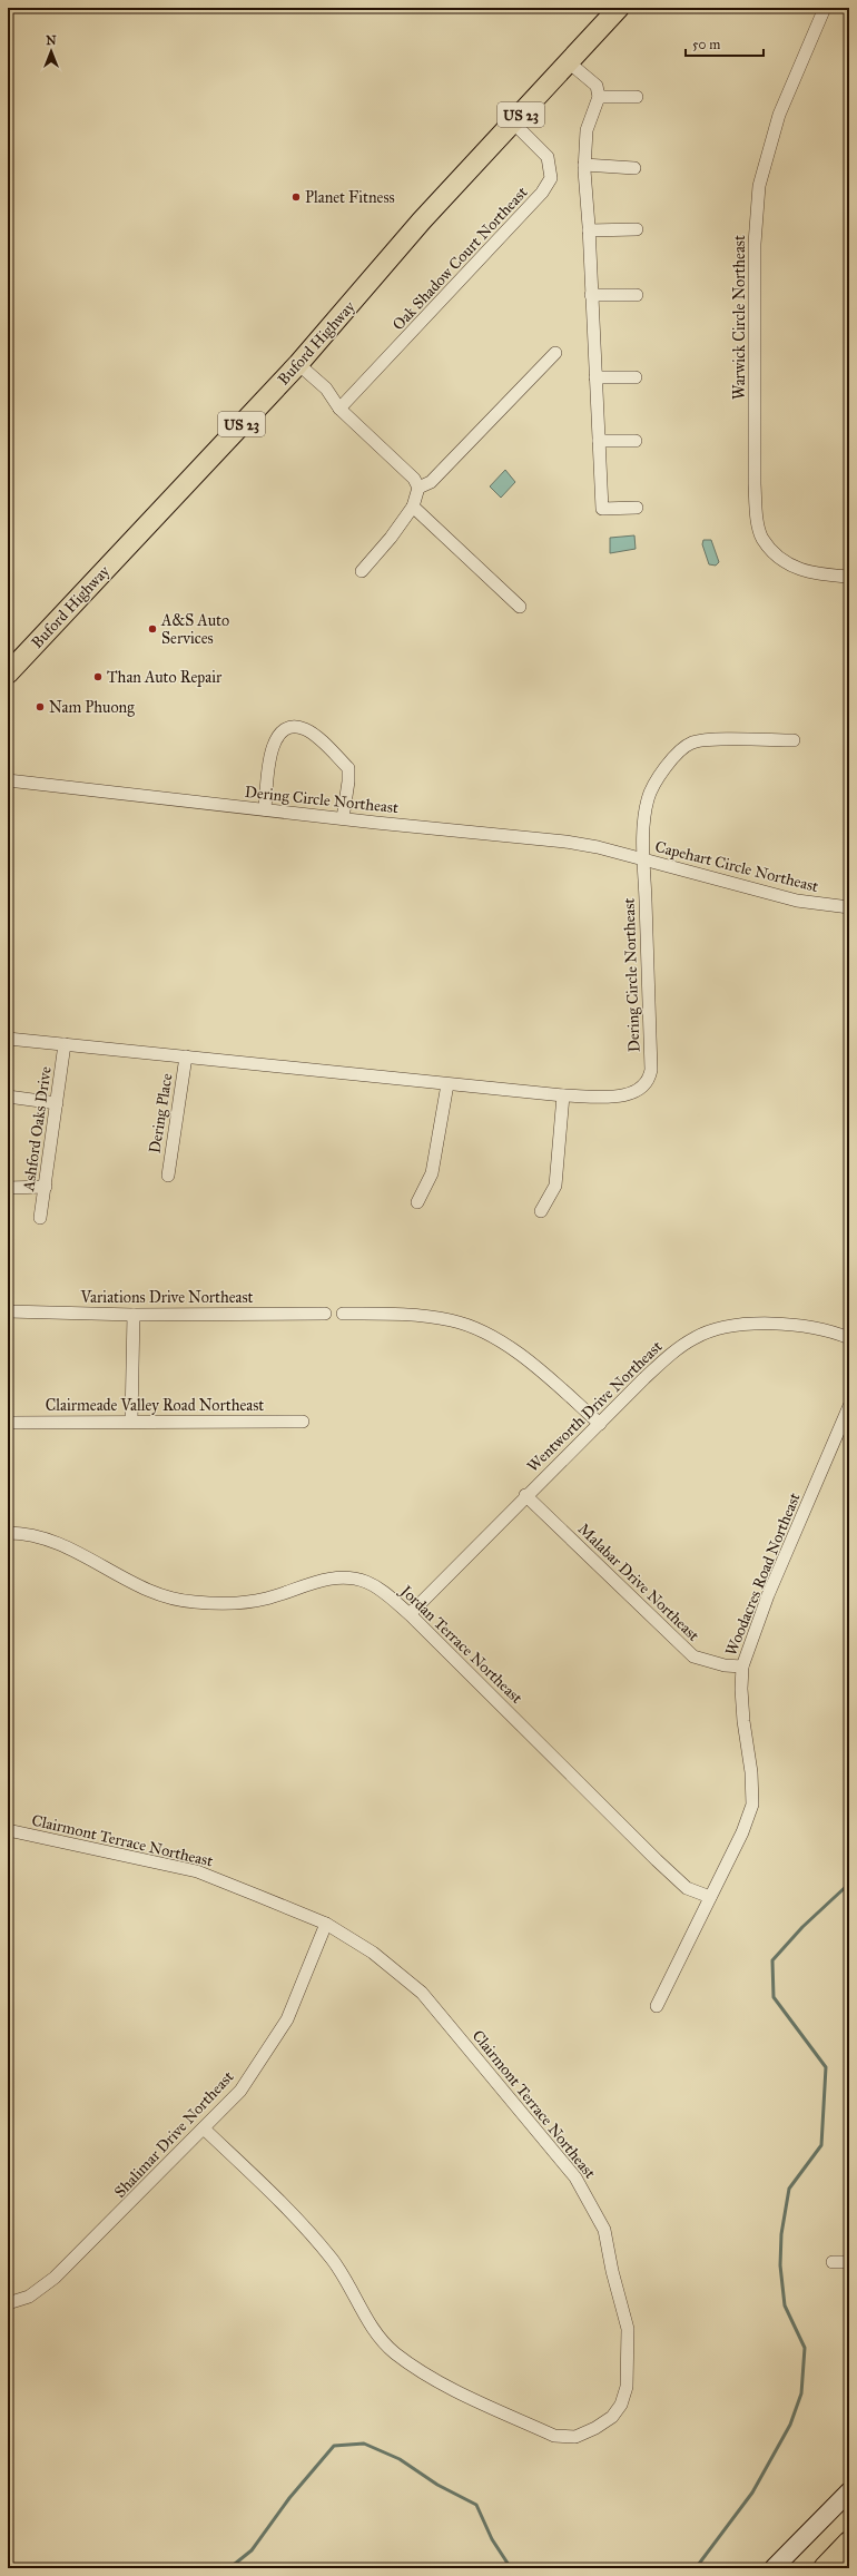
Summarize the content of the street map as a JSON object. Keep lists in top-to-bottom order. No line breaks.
{"streets":{"main road":["US 23","Buford Highway"],"street":["Oak Shadow Court Northeast","Warwick Circle Northeast","Dering Circle Northeast","Capehart Circle Northeast","Dering Place","Ashford Oaks Drive","Variations Drive Northeast","Clairmeade Valley Road Northeast","Wentworth Drive Northeast","Woodacres Road Northeast","Malabar Drive Northeast","Jordan Terrace Northeast","Clairmont Terrace Northeast","Shalimar Drive Northeast"]},"crossings":[["Oak Shadow Court Northeast","Buford Highway"],["Dering Circle Northeast","Capehart Circle Northeast"],["Dering Circle Northeast","Dering Place"],["Dering Circle Northeast","Ashford Oaks Drive"],["Wentworth Drive Northeast","Malabar Drive Northeast"],["Wentworth Drive Northeast","Jordan Terrace Northeast"],["Woodacres Road Northeast","Malabar Drive Northeast"],["Woodacres Road Northeast","Jordan Terrace Northeast"],["Clairmont Terrace Northeast","Shalimar Drive Northeast"]],"places":["Planet Fitness","A&S Auto Services","Than Auto Repair","Nam Phuong"],"scale_bar":"50 m","north":"top"}
